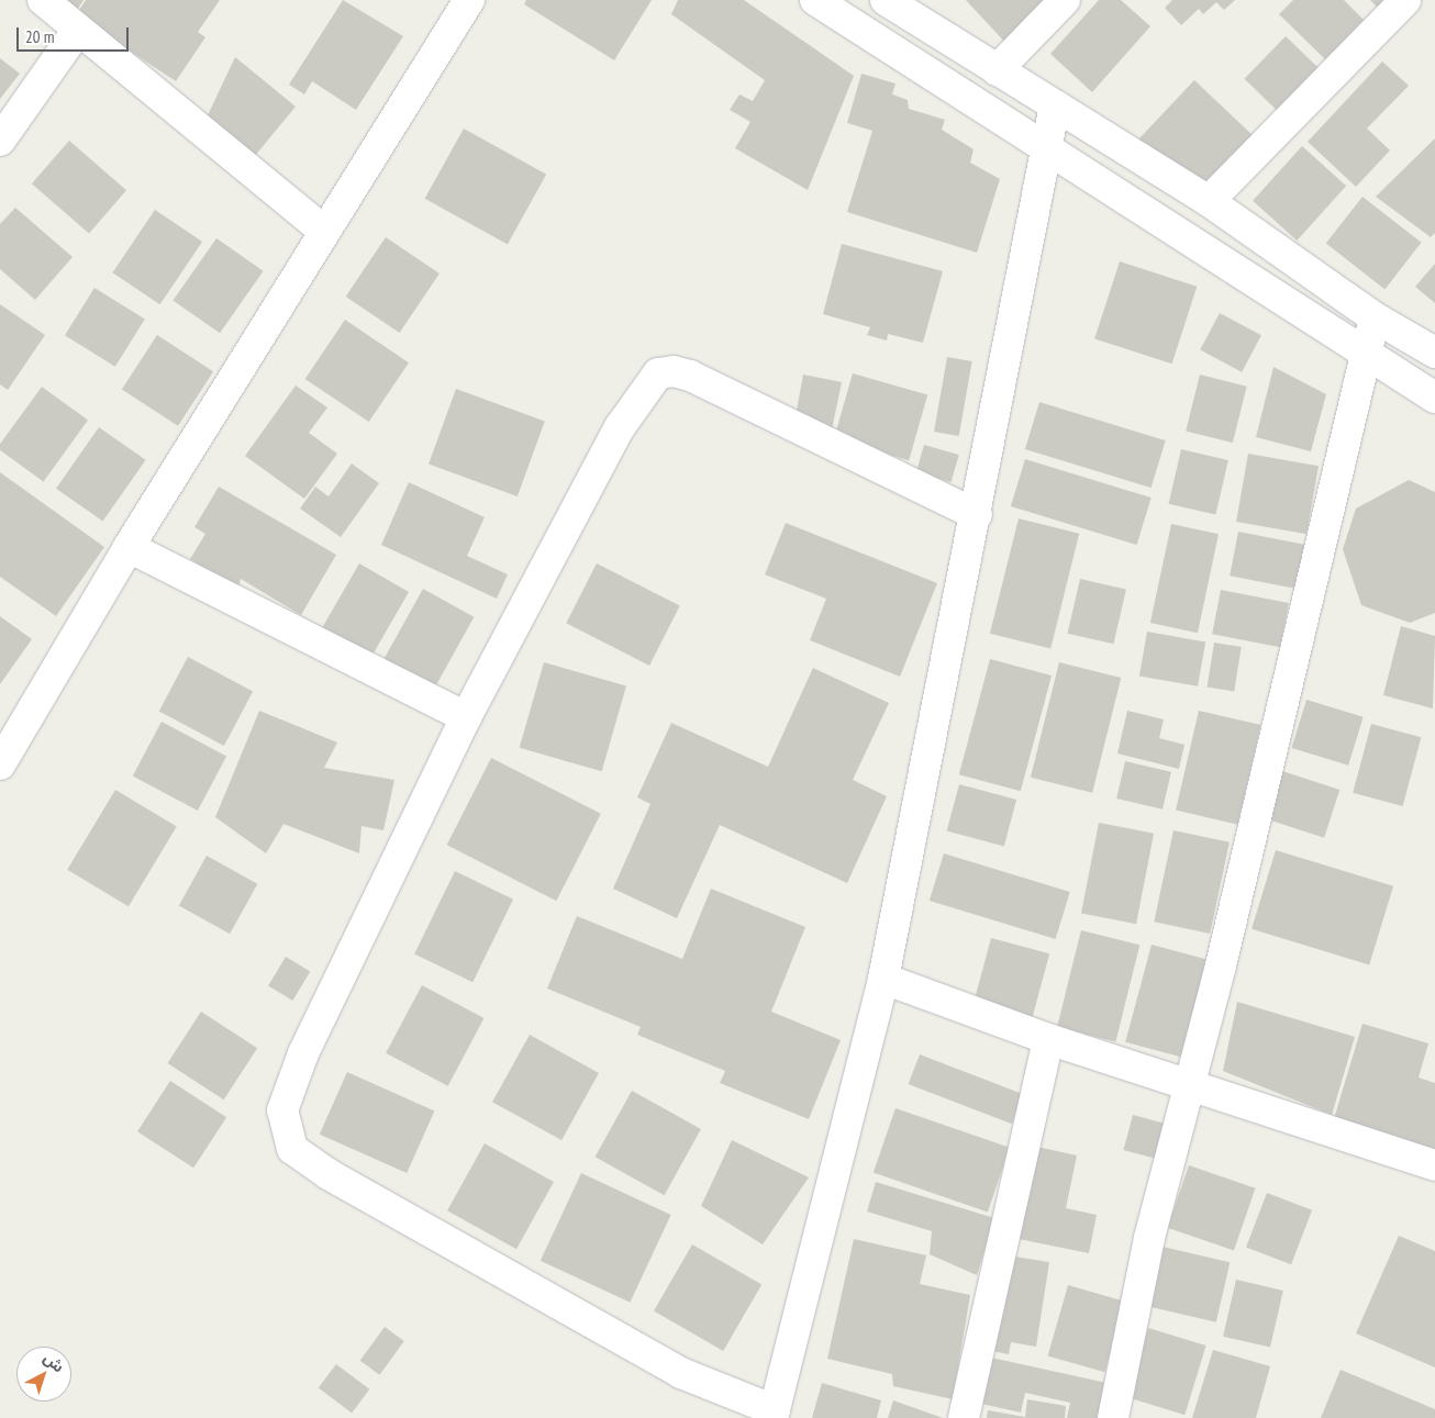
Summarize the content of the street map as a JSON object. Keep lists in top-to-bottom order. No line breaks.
{"scale_bar":"20 m","north":"top right"}
